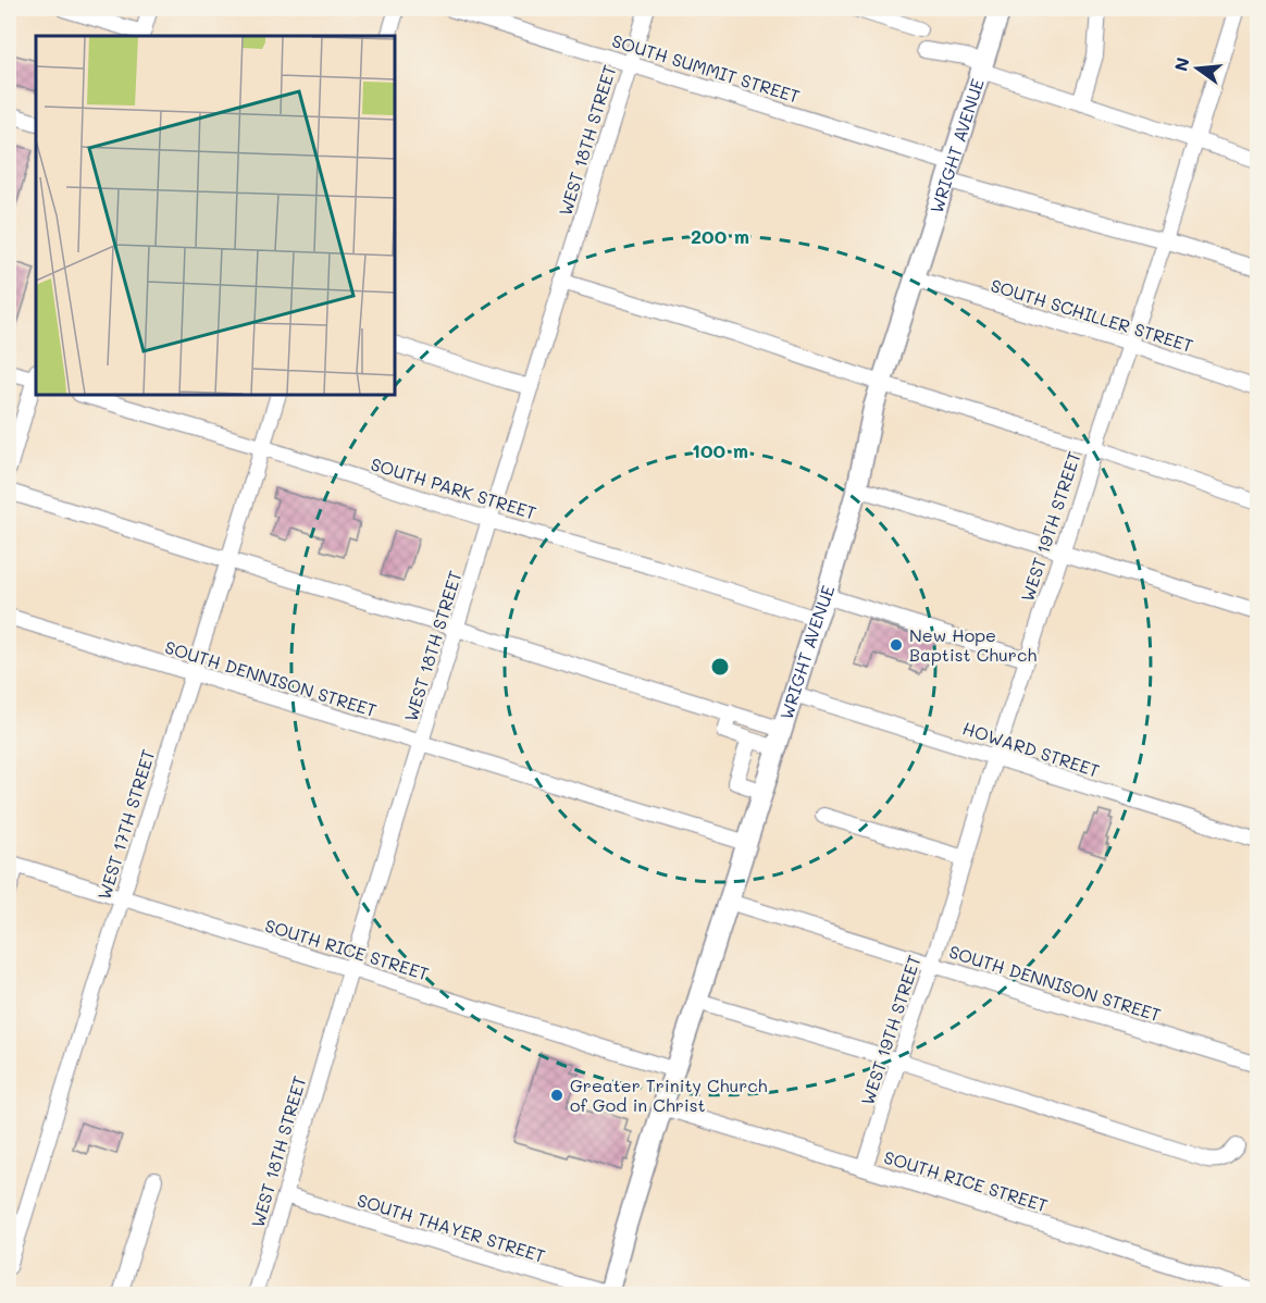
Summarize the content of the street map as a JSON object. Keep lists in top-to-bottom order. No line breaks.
{"streets":{"main road":["WRIGHT AVENUE"],"street":["SOUTH SUMMIT STREET","WEST 18TH STREET","SOUTH SCHILLER STREET","SOUTH PARK STREET","WEST 19TH STREET","SOUTH DENNISON STREET","HOWARD STREET","WEST 17TH STREET","SOUTH RICE STREET","SOUTH THAYER STREET"]},"crossings":[["SOUTH SUMMIT STREET","WEST 18TH STREET"],["SOUTH SUMMIT STREET","WRIGHT AVENUE"],["SOUTH SUMMIT STREET","WEST 19TH STREET"],["WEST 18TH STREET","SOUTH PARK STREET"],["WEST 18TH STREET","SOUTH DENNISON STREET"],["WEST 18TH STREET","SOUTH RICE STREET"],["WEST 18TH STREET","SOUTH THAYER STREET"],["WRIGHT AVENUE","SOUTH SCHILLER STREET"],["WRIGHT AVENUE","SOUTH PARK STREET"],["WRIGHT AVENUE","SOUTH DENNISON STREET"],["WRIGHT AVENUE","HOWARD STREET"],["WRIGHT AVENUE","SOUTH RICE STREET"],["WRIGHT AVENUE","SOUTH THAYER STREET"],["SOUTH SCHILLER STREET","WEST 19TH STREET"],["SOUTH PARK STREET","WEST 17TH STREET"],["WEST 19TH STREET","SOUTH DENNISON STREET"],["WEST 19TH STREET","HOWARD STREET"],["WEST 19TH STREET","SOUTH RICE STREET"],["SOUTH DENNISON STREET","WEST 17TH STREET"],["WEST 17TH STREET","SOUTH RICE STREET"]],"places":["New Hope Baptist Church","Greater Trinity Church of God in Christ"],"north":"left","rings":["200 m","100 m"]}
